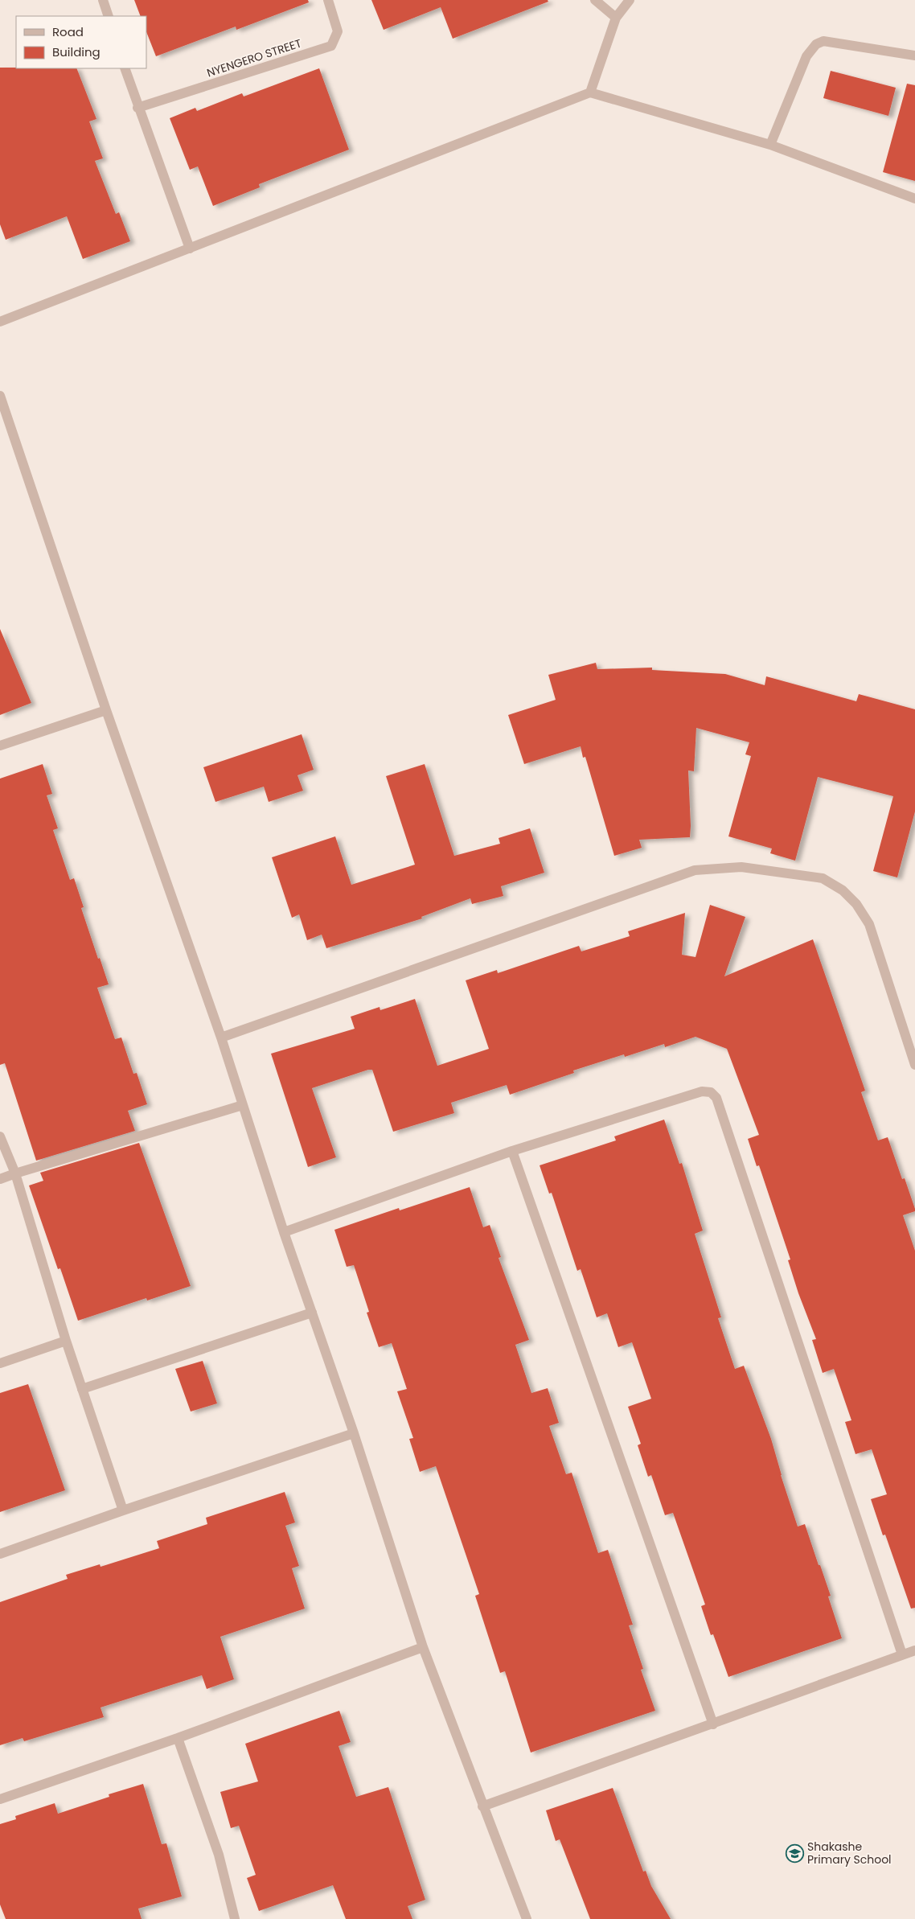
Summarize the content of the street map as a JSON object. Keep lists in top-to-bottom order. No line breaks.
{"streets":{"street":["NYENGERO STREET"]},"places":{"school or university":["Shakashe Primary School"]},"legend":["Road","Building"]}
